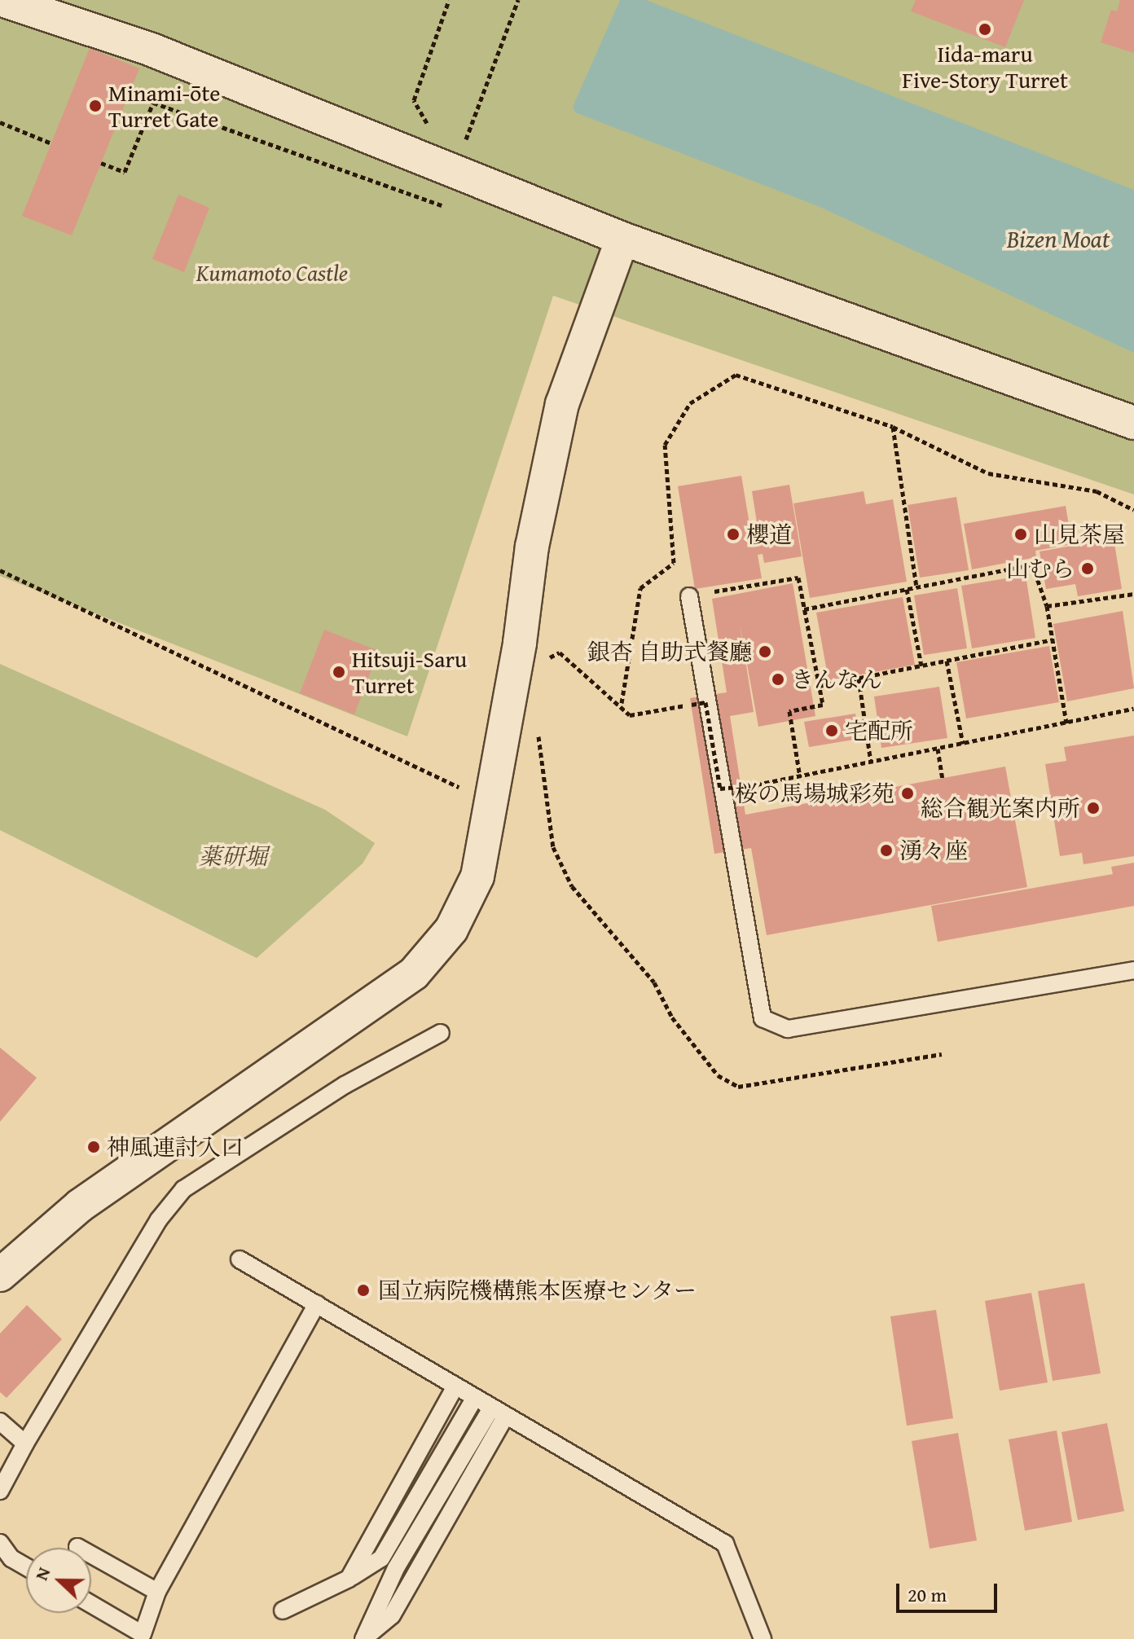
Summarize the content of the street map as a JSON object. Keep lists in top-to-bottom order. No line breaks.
{"water":["Bizen Moat"],"parks":["Kumamoto Castle","薬研堀"],"places":["Iida-maru Five-Story Turret","Minami-ōte Turret Gate","櫻道","山見茶屋","山むら","銀杏 自助式餐廳","Hitsuji-Saru Turret","きんなん","宅配所","桜の馬場城彩苑","総合観光案内所","湧々座","神風連討入口","国立病院機構熊本医療センター"],"scale_bar":"20 m","north":"left"}
